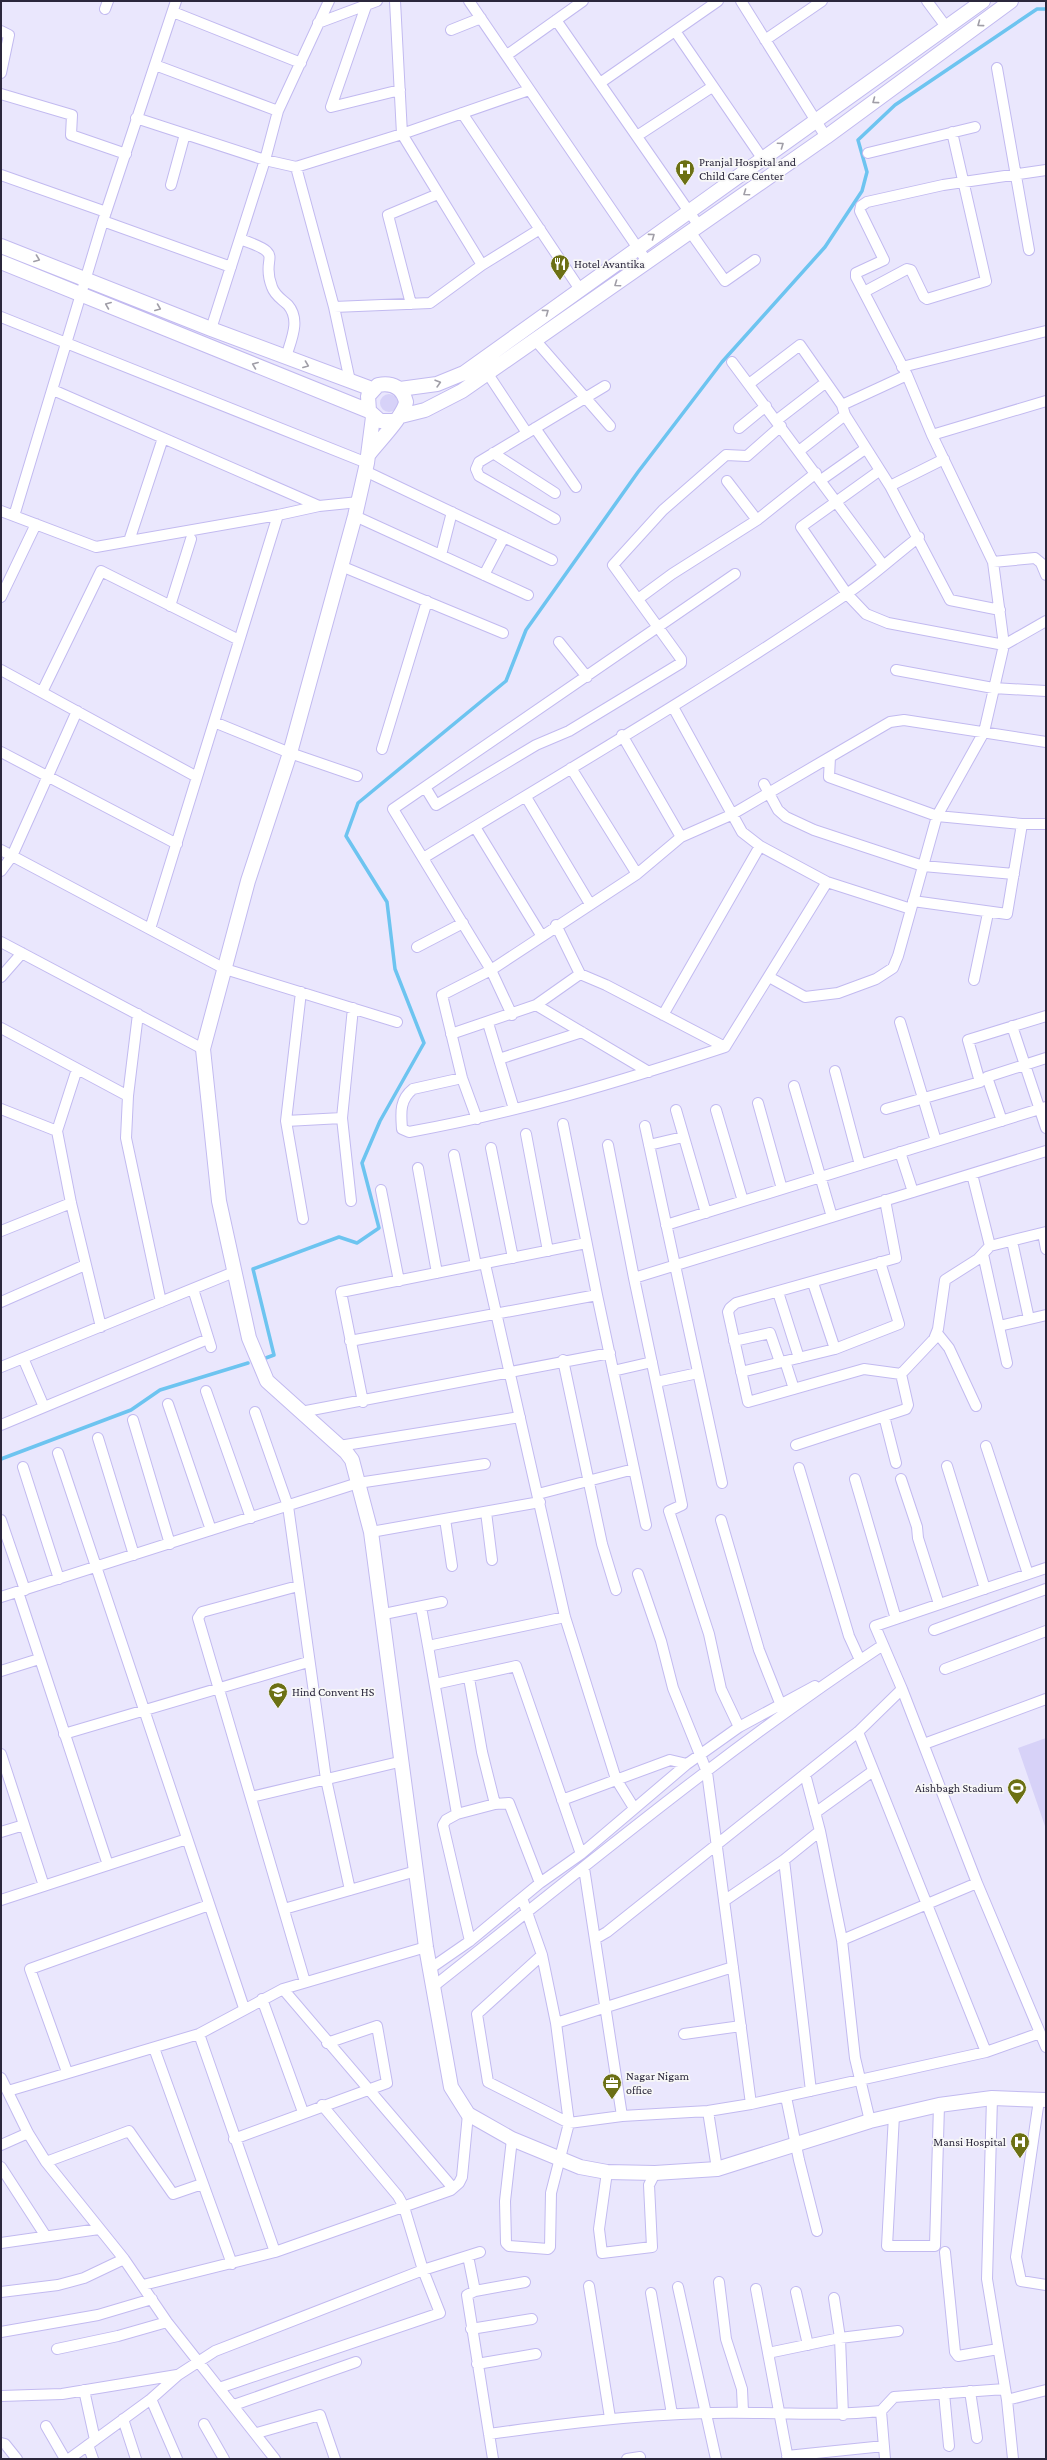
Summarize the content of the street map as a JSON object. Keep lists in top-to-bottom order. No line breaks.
{"places":{"hospital":["Pranjal Hospital and Child Care Center","Mansi Hospital"],"restaurant":["Hotel Avantika"],"school or university":["Hind Convent HS"],"sports":["Aishbagh Stadium"],"office":["Nagar Nigam office"]}}
